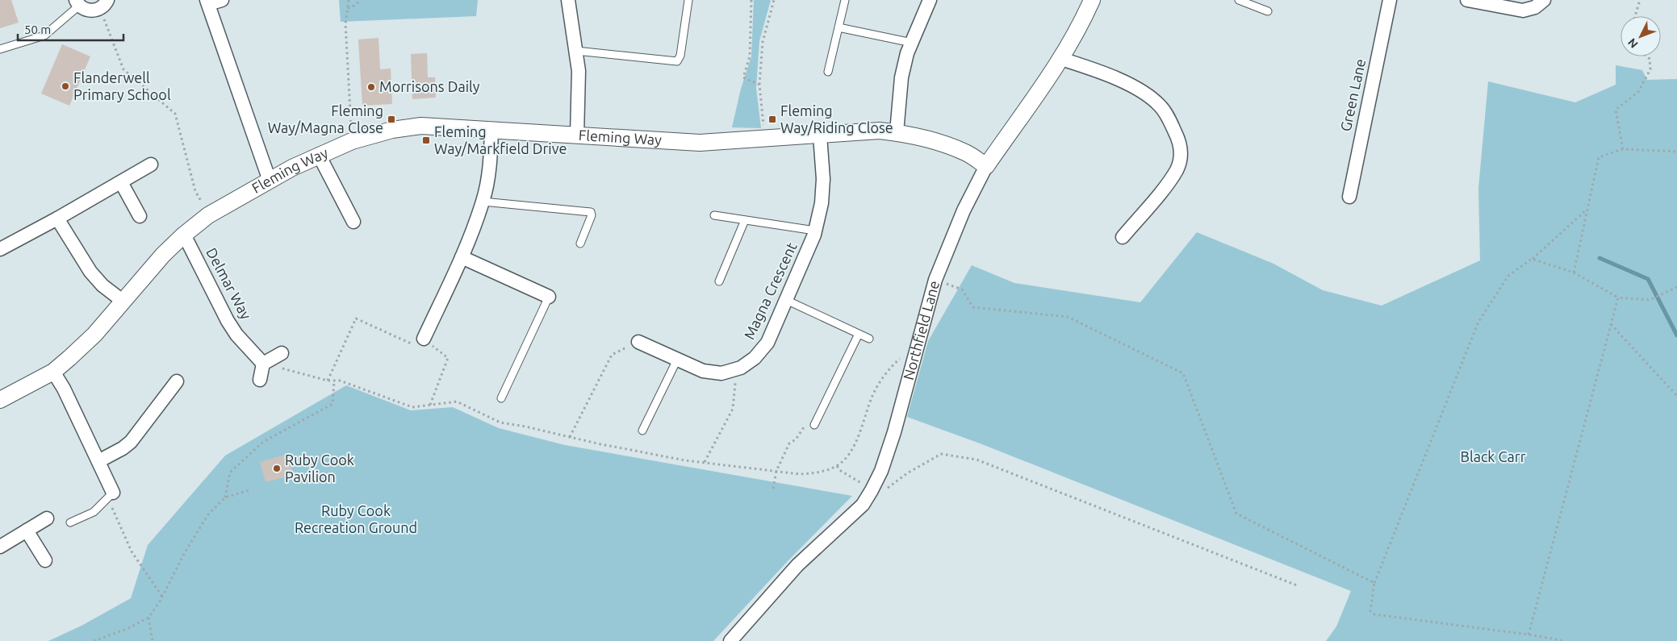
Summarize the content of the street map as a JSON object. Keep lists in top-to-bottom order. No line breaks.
{"streets":{"street":["Green Lane","Fleming Way","Delmar Way","Magna Crescent","Northfield Lane"]},"crossings":[["Fleming Way","Delmar Way"],["Fleming Way","Magna Crescent"],["Fleming Way","Northfield Lane"]],"parks":["Black Carr","Ruby Cook Recreation Ground"],"places":{"other":["Flanderwell Primary School","Morrisons Daily","Ruby Cook Pavilion"],"transit":["Fleming Way/Magna Close","Fleming Way/Riding Close","Fleming Way/Markfield Drive"]},"scale_bar":"50 m","north":"bottom left"}
